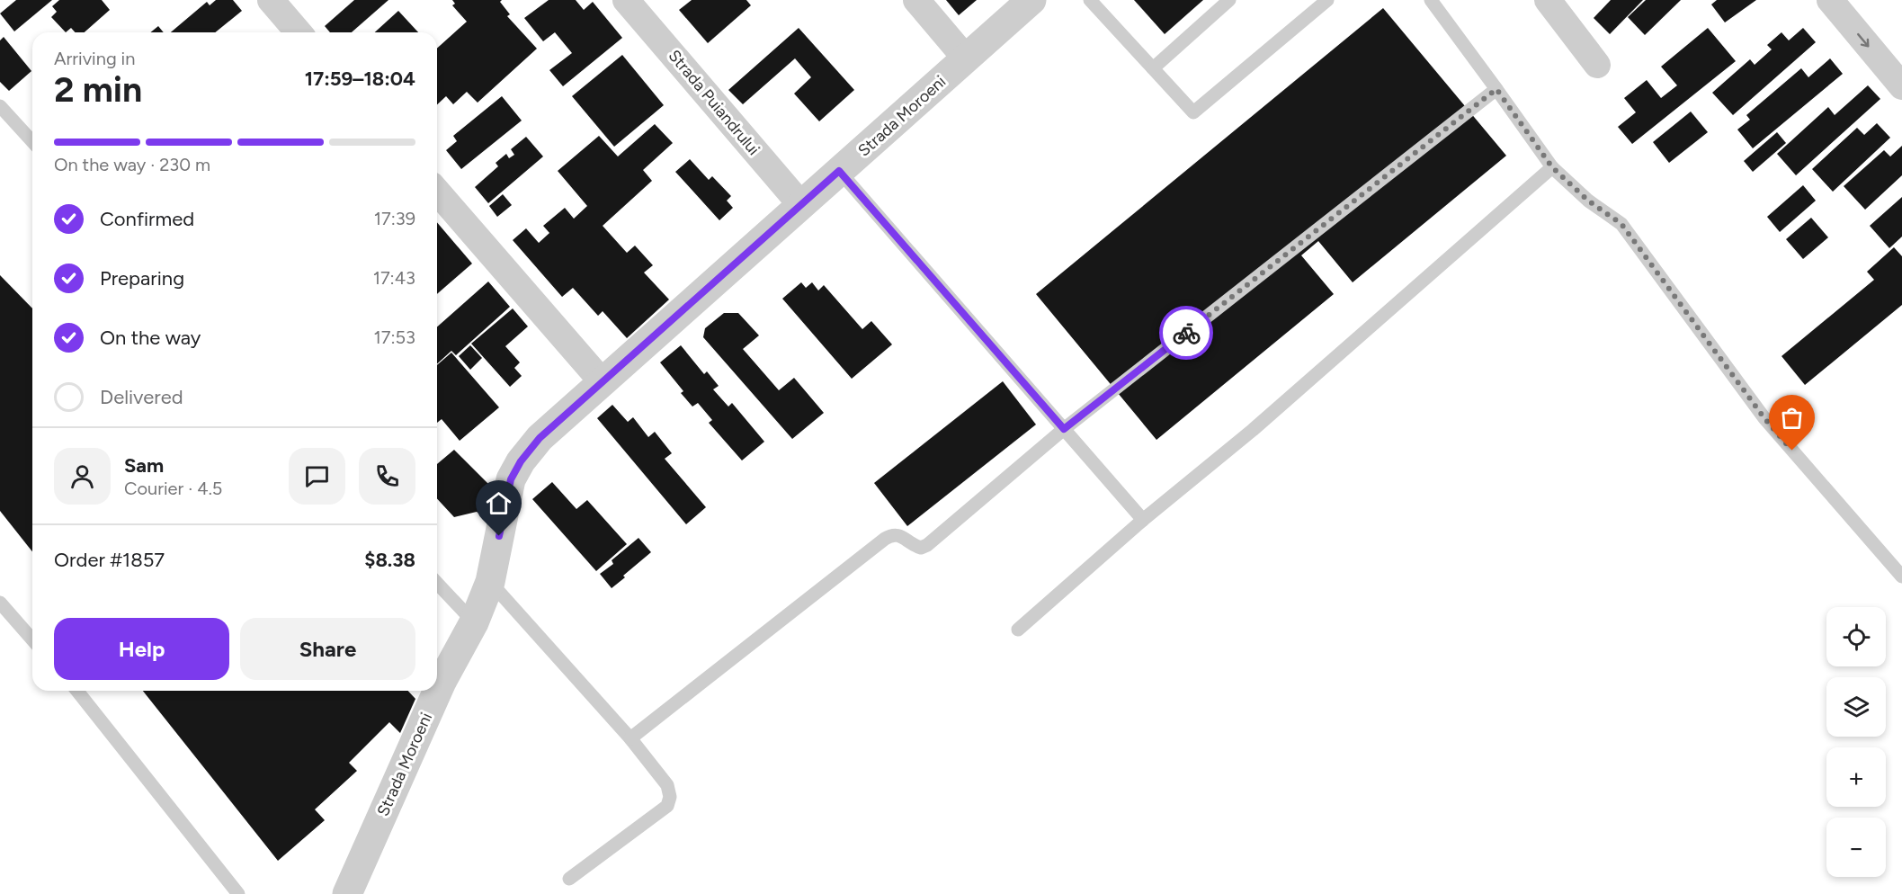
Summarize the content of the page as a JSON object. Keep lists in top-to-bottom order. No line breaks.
{"streets":{"street":["Strada Puiandrului","Strada Moroeni"]},"crossings":[["Strada Puiandrului","Strada Moroeni"]],"page":{"heading":["2 min","Arriving in","17:59–18:04"],"panel":["Sam","Courier · 4.5","Order #1857","$8.38"],"bar":"On the way · 230 m","list":[["Confirmed","17:39"],["Preparing","17:43"],["On the way","17:53"],"Delivered"],"map_buttons":["+","−"],"buttons":["Help","Share"]}}
